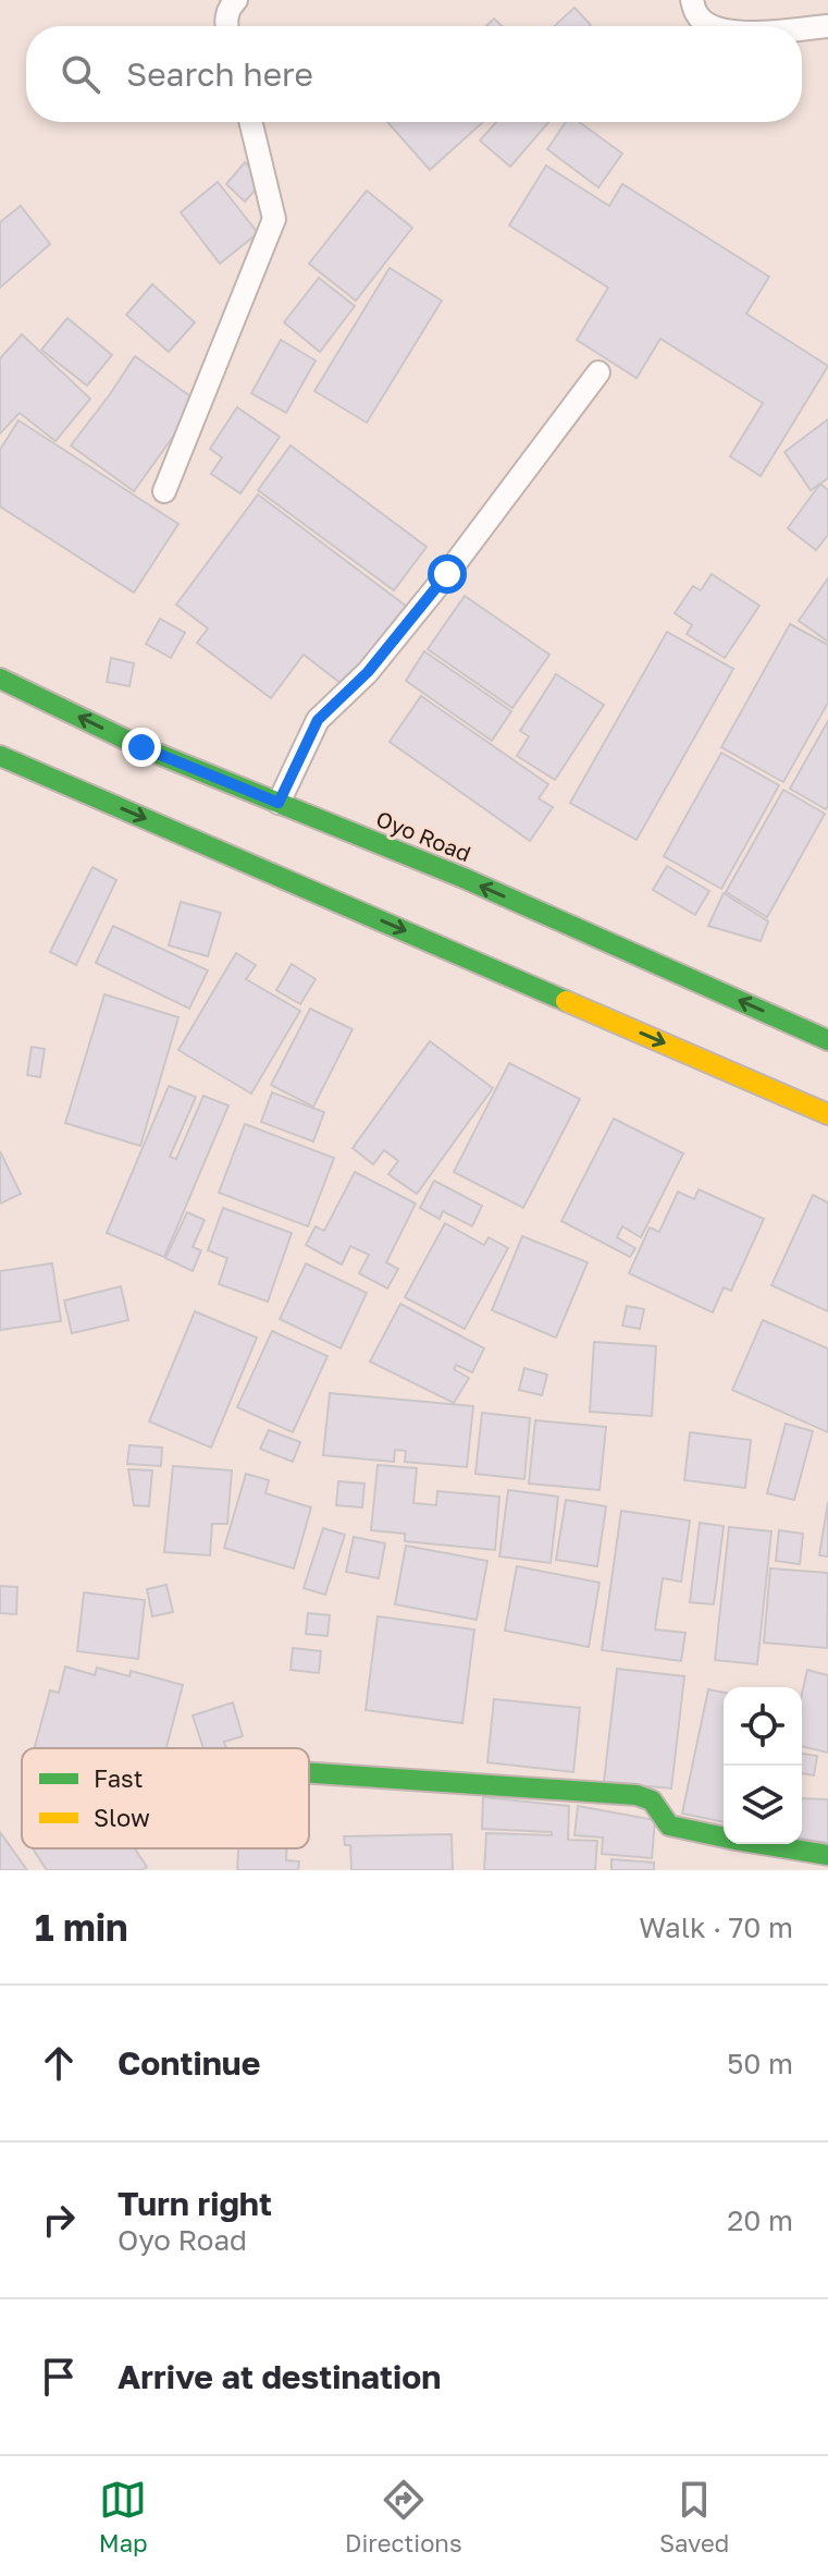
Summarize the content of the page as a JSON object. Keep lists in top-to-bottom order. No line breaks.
{"streets":{"main road":["Oyo Road"]},"legend":["Fast","Slow"],"page":{"search":"Search here","heading":["1 min","Walk · 70 m"],"list":[["Continue","50 m"],["Turn right","Oyo Road","20 m"],"Arrive at destination"],"nav":["Map","Directions","Saved"]}}
